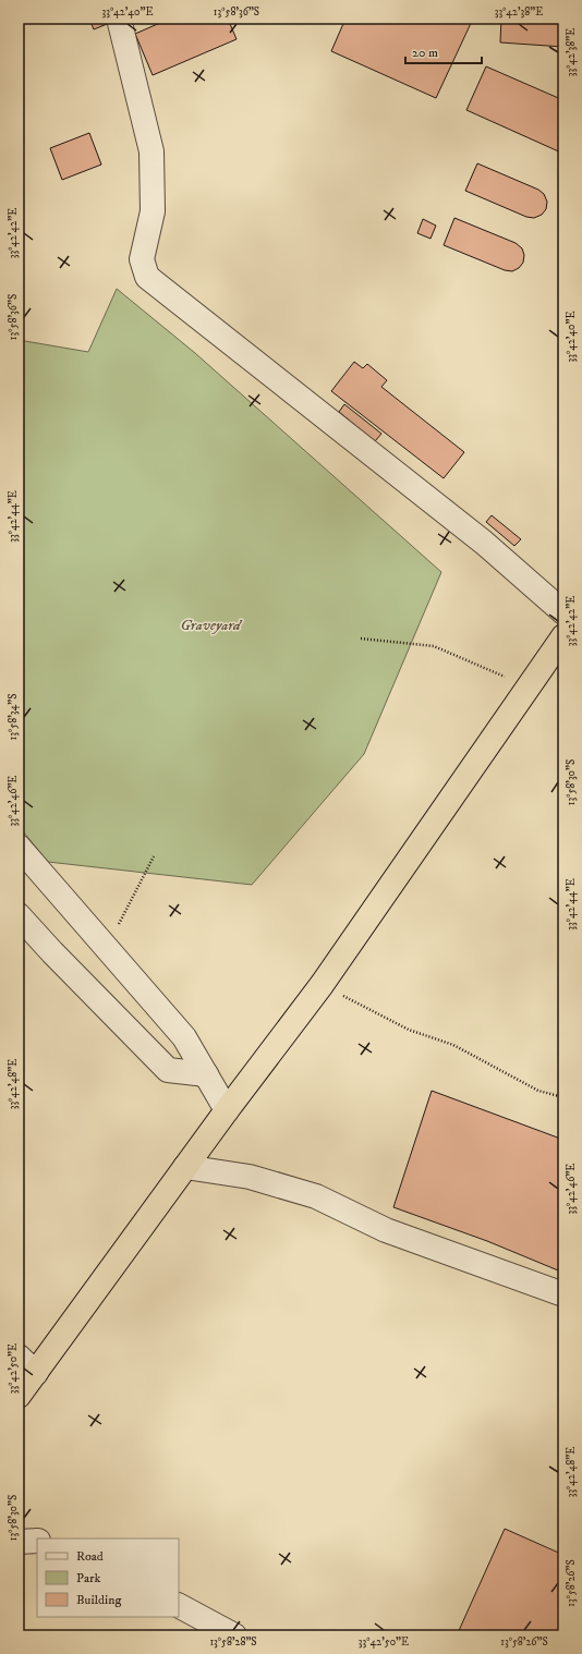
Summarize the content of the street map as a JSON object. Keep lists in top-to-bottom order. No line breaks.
{"parks":["Graveyard"],"legend":["Road","Park","Building"],"scale_bar":"20 m","coordinates":["33°42'40\"E","13°58'36\"S","33°42'38\"E","33°42'42\"E","33°42'44\"E","13°58'34\"S","13°58'30\"S","33°42'46\"E","33°42'48\"E","33°42'50\"E","13°58'26\"S","13°58'28\"S"]}
